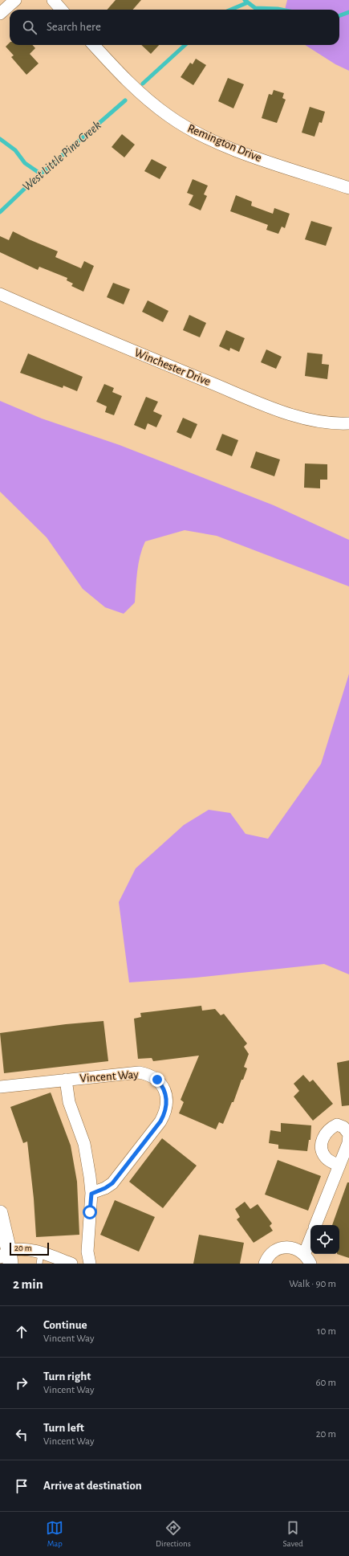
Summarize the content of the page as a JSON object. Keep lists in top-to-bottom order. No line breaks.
{"streets":{"street":["Remington Drive","Winchester Drive","Vincent Way"]},"water":["West Little Pine Creek"],"scale_bar":"20 m","page":{"search":"Search here","scale":"20 m","heading":["2 min","Walk · 90 m"],"list":[["Continue","Vincent Way","10 m"],["Turn right","Vincent Way","60 m"],["Turn left","Vincent Way","20 m"],"Arrive at destination"],"nav":["Map","Directions","Saved"]}}
